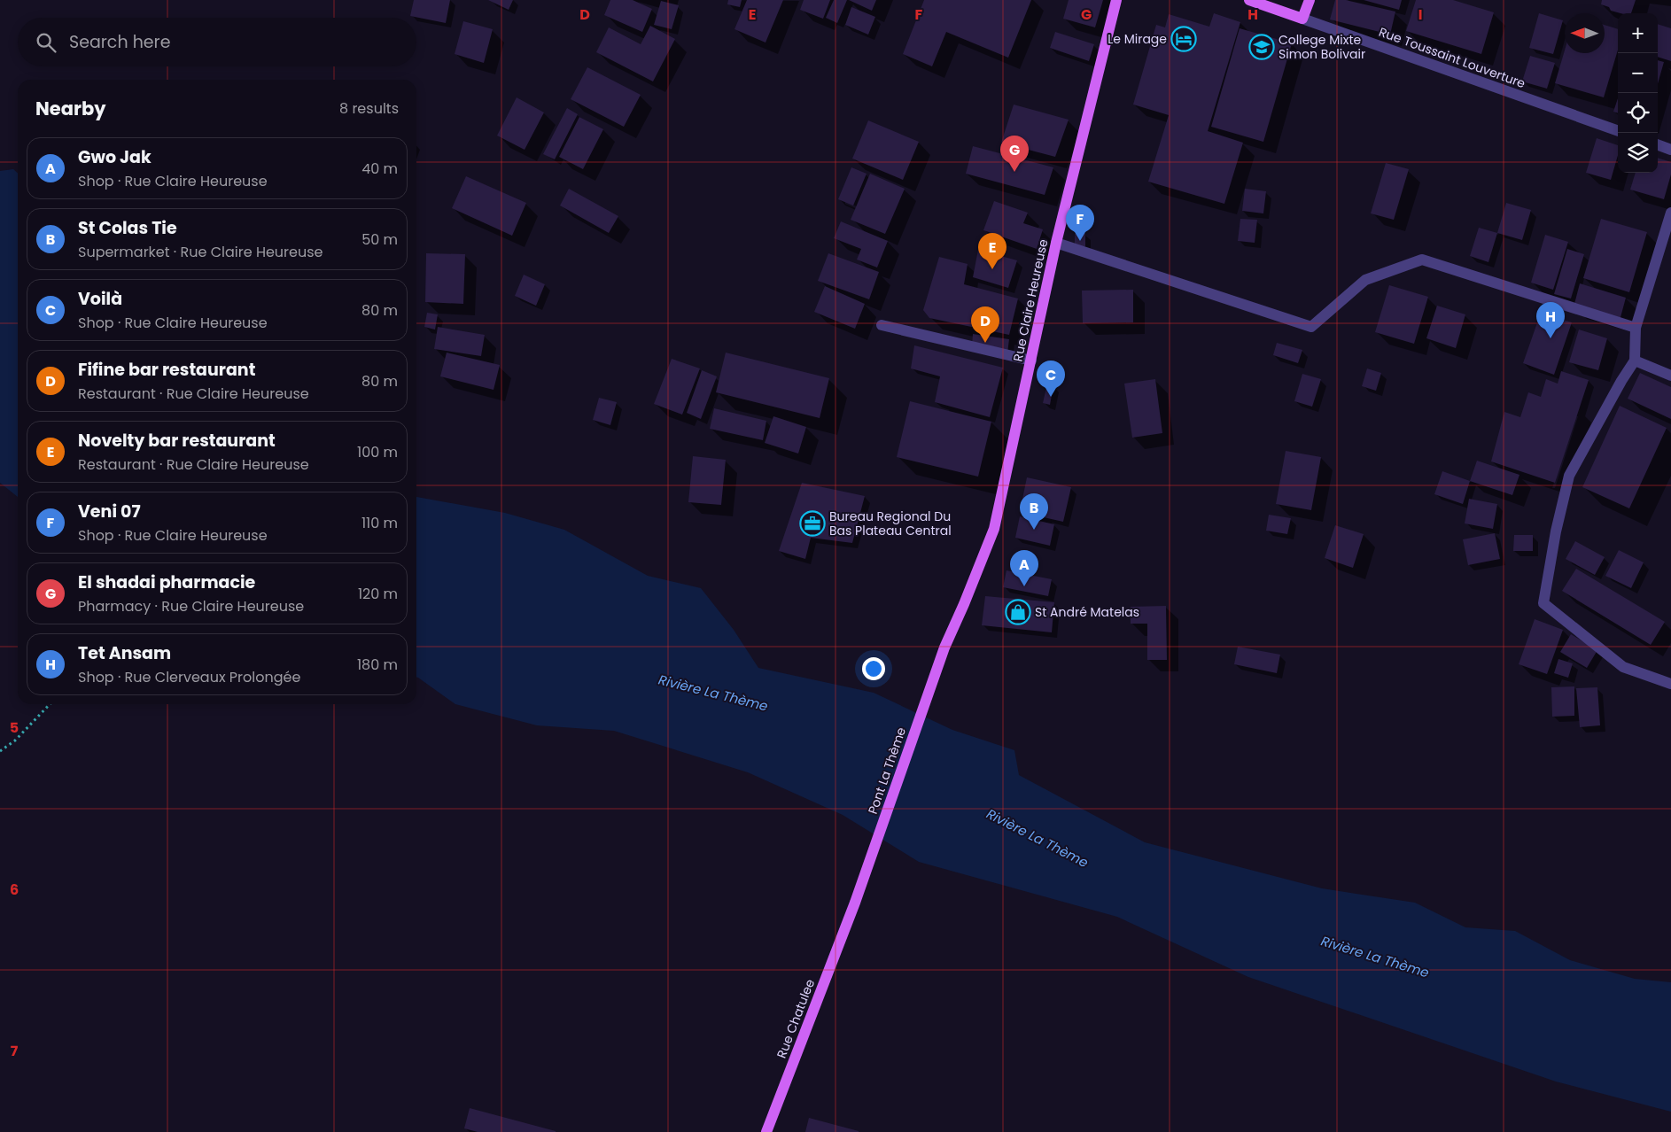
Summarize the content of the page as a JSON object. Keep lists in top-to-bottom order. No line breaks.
{"streets":{"main road":["Rue Toussaint Louverture","Rue Claire Heureuse","Pont La Thème","Rue Chatulee"]},"crossings":[["Rue Claire Heureuse","Pont La Thème"],["Pont La Thème","Rue Chatulee"]],"water":["Rivière La Thème"],"places":{"hotel":["Le Mirage"],"school or university":["College Mixte Simon Bolivair"],"office":["Bureau Regional Du Bas Plateau Central"],"shop":["St André Matelas"]},"north":"left","page":{"map_buttons":["+","−"],"search":"Search here","heading":["Nearby","8 results"],"pins":["G","F","E","H","D","C","B","A"],"list":[{"mark":"A","name":"Gwo Jak","note":"Shop · Rue Claire Heureuse","value":"40 m"},{"mark":"B","name":"St Colas Tie","note":"Supermarket · Rue Claire Heureuse","value":"50 m"},{"mark":"C","name":"Voilà","note":"Shop · Rue Claire Heureuse","value":"80 m"},{"mark":"D","name":"Fifine bar restaurant","note":"Restaurant · Rue Claire Heureuse","value":"80 m"},{"mark":"E","name":"Novelty bar restaurant","note":"Restaurant · Rue Claire Heureuse","value":"100 m"},{"mark":"F","name":"Veni 07","note":"Shop · Rue Claire Heureuse","value":"110 m"},{"mark":"G","name":"El shadai pharmacie","note":"Pharmacy · Rue Claire Heureuse","value":"120 m"},{"mark":"H","name":"Tet Ansam","note":"Shop · Rue Clerveaux Prolongée","value":"180 m"}]},"grid":{"columns":["D","E","F","G","H","I"],"rows":["5","6","7"]}}
